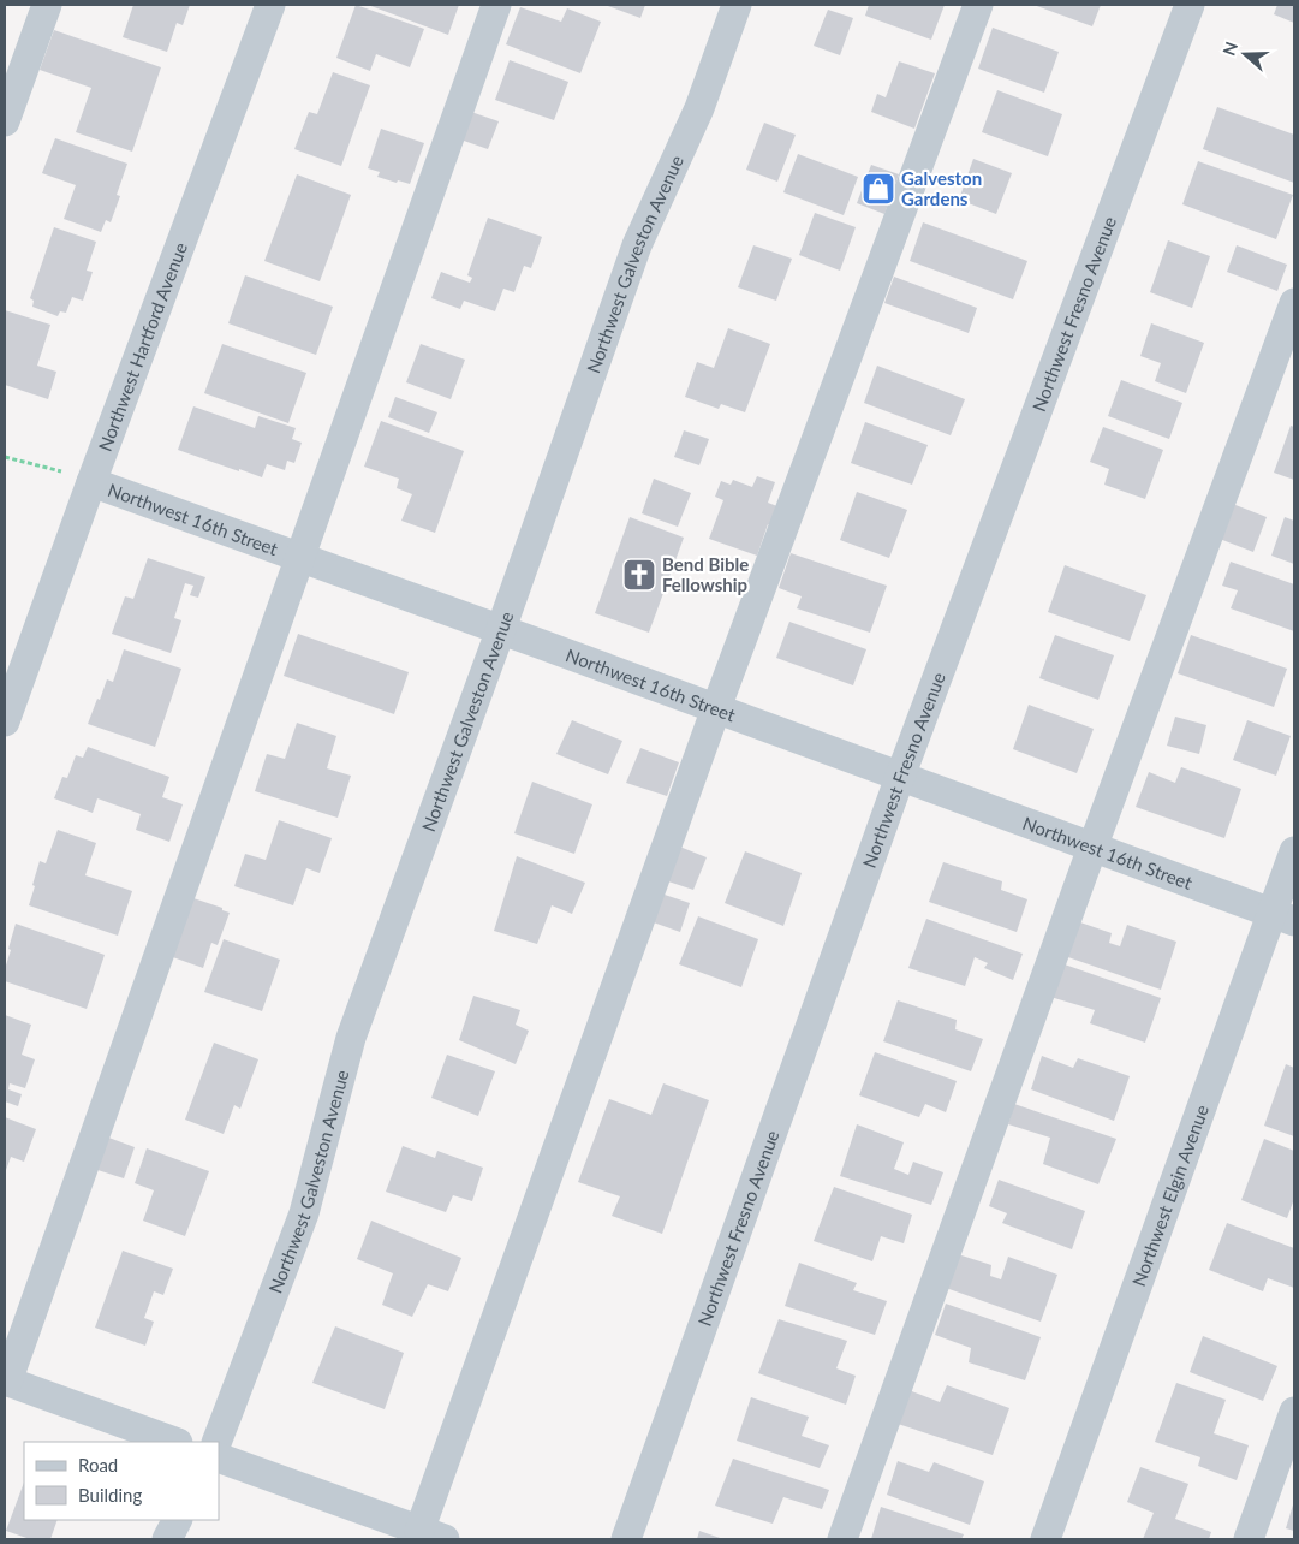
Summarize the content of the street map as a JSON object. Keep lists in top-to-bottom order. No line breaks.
{"streets":{"street":["Northwest Galveston Avenue","Northwest Fresno Avenue","Northwest Hartford Avenue","Northwest 16th Street","Northwest Elgin Avenue"]},"crossings":[["Northwest Galveston Avenue","Northwest 16th Street"],["Northwest Fresno Avenue","Northwest 16th Street"],["Northwest Hartford Avenue","Northwest 16th Street"],["Northwest 16th Street","Northwest Elgin Avenue"]],"places":{"shop":["Galveston Gardens"],"church":["Bend Bible Fellowship"]},"legend":["Road","Building"],"north":"left"}
